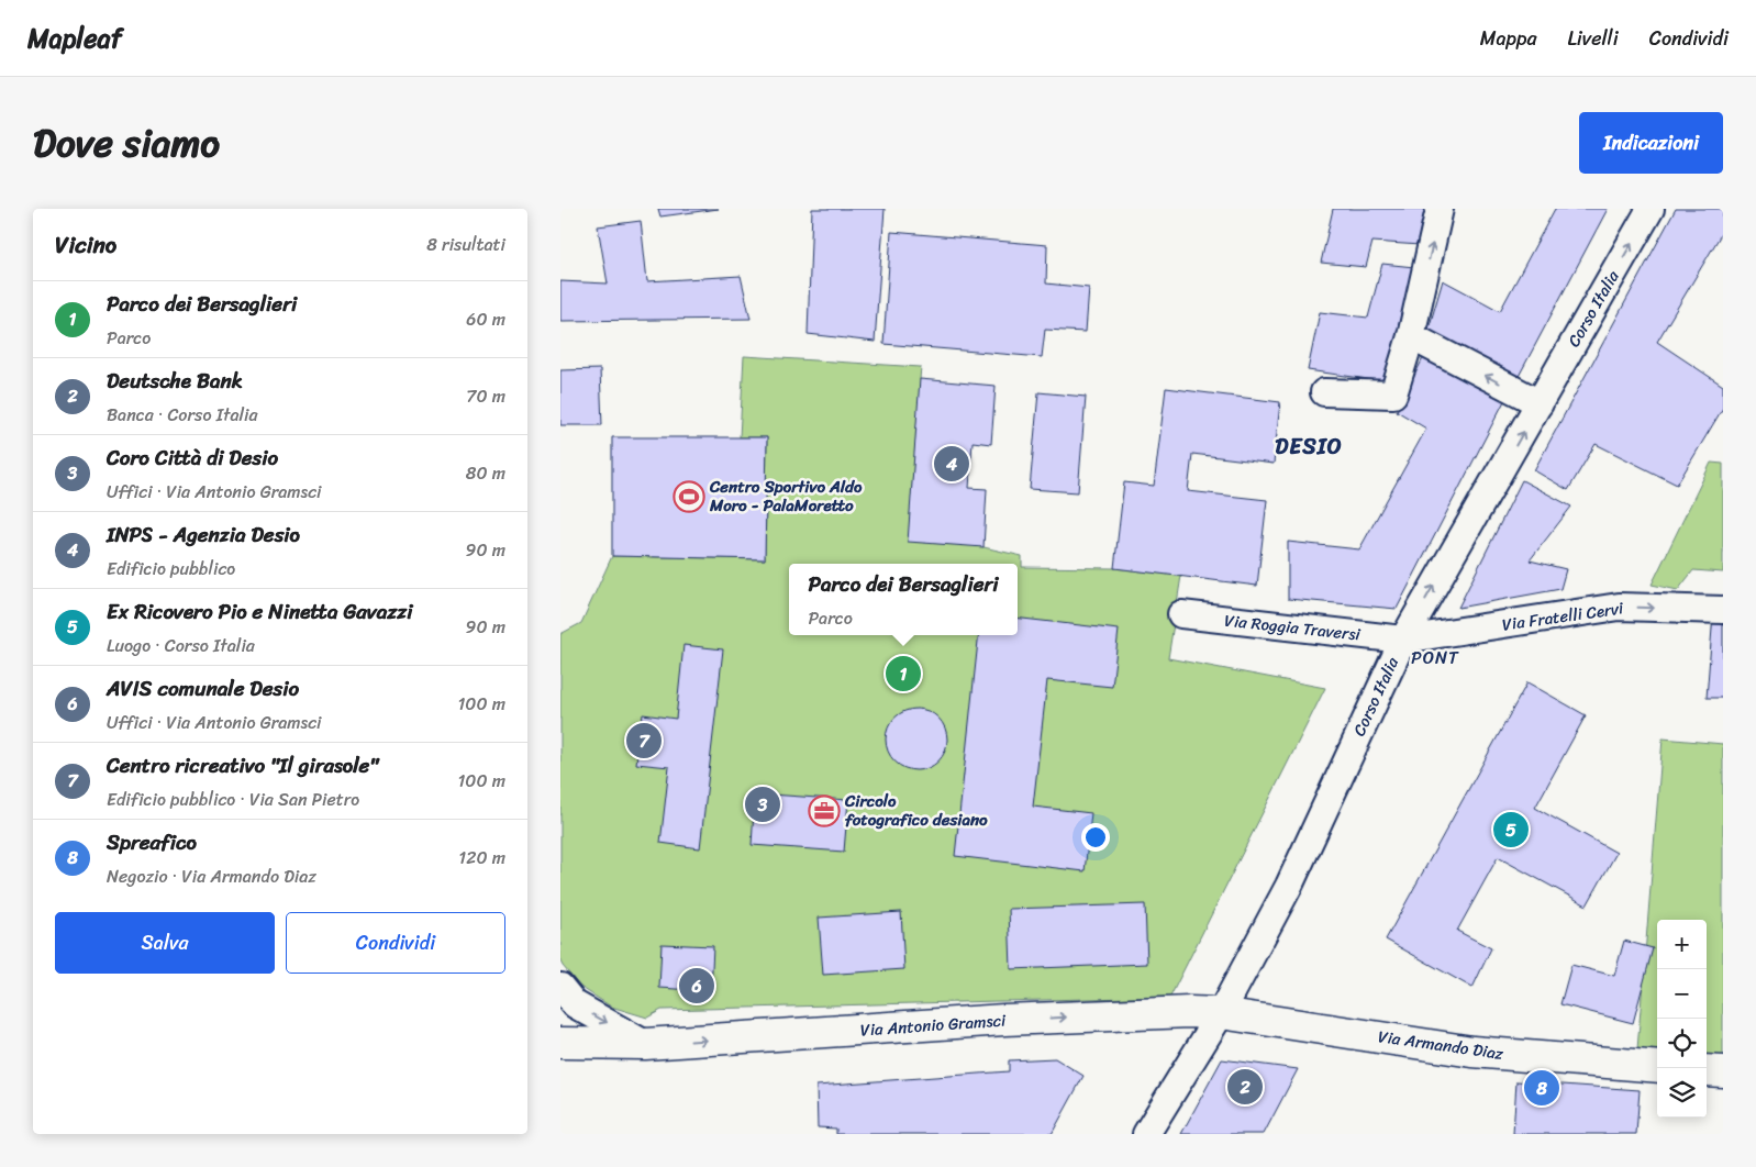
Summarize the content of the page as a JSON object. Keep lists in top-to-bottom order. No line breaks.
{"streets":{"street":["Corso Italia","Via Fratelli Cervi","Via Roggia Traversi","Via Antonio Gramsci","Via Armando Diaz"]},"crossings":[["Corso Italia","Via Fratelli Cervi"],["Corso Italia","Via Roggia Traversi"],["Corso Italia","Via Antonio Gramsci"],["Corso Italia","Via Armando Diaz"],["Via Fratelli Cervi","Via Roggia Traversi"],["Via Antonio Gramsci","Via Armando Diaz"]],"one_way":["Corso Italia","Via Fratelli Cervi","Via Antonio Gramsci"],"districts":["DESIO","PONT"],"places":{"sports":["Centro Sportivo Aldo Moro - PalaMoretto"],"office":["Circolo fotografico desiano"]},"page":{"header":"Mapleaf","nav":["Mappa","Livelli","Condividi"],"title":"Dove siamo","buttons":["Indicazioni",["Salva","Condividi"]],"heading":["Vicino","8 risultati"],"list":[{"mark":"1","name":"Parco dei Bersaglieri","note":"Parco","value":"60 m"},{"mark":"2","name":"Deutsche Bank","note":"Banca · Corso Italia","value":"70 m"},{"mark":"3","name":"Coro Città di Desio","note":"Uffici · Via Antonio Gramsci","value":"80 m"},{"mark":"4","name":"INPS - Agenzia Desio","note":"Edificio pubblico","value":"90 m"},{"mark":"5","name":"Ex Ricovero Pio e Ninetta Gavazzi","note":"Luogo · Corso Italia","value":"90 m"},{"mark":"6","name":"AVIS comunale Desio","note":"Uffici · Via Antonio Gramsci","value":"100 m"},{"mark":"7","name":"Centro ricreativo \"Il girasole\"","note":"Edificio pubblico · Via San Pietro","value":"100 m"},{"mark":"8","name":"Spreafico","note":"Negozio · Via Armando Diaz","value":"120 m"}],"pins":["4","1","7","3","5","6","2","8"],"popup":["Parco dei Bersaglieri","Parco"],"map_buttons":["+","−"]}}
